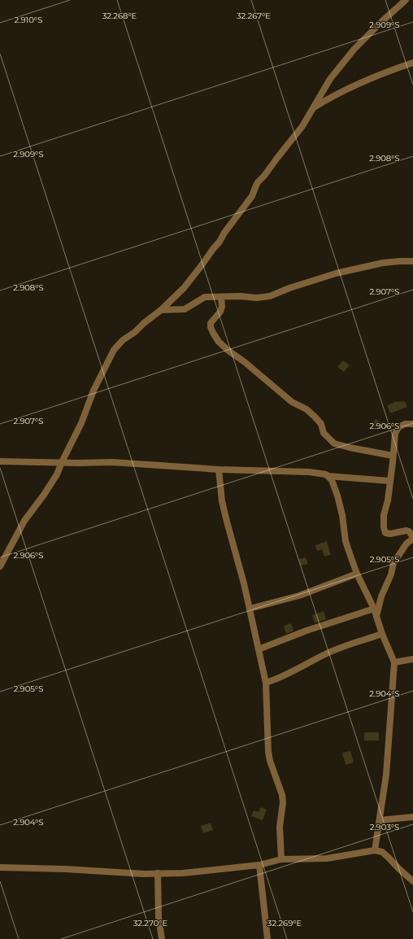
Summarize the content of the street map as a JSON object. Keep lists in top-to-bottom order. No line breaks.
{"coordinates":["32.268°E","32.267°E","2.910°S","2.909°S","2.908°S","2.907°S","2.906°S","2.905°S","2.904°S","2.903°S","32.270°E","32.269°E"]}
